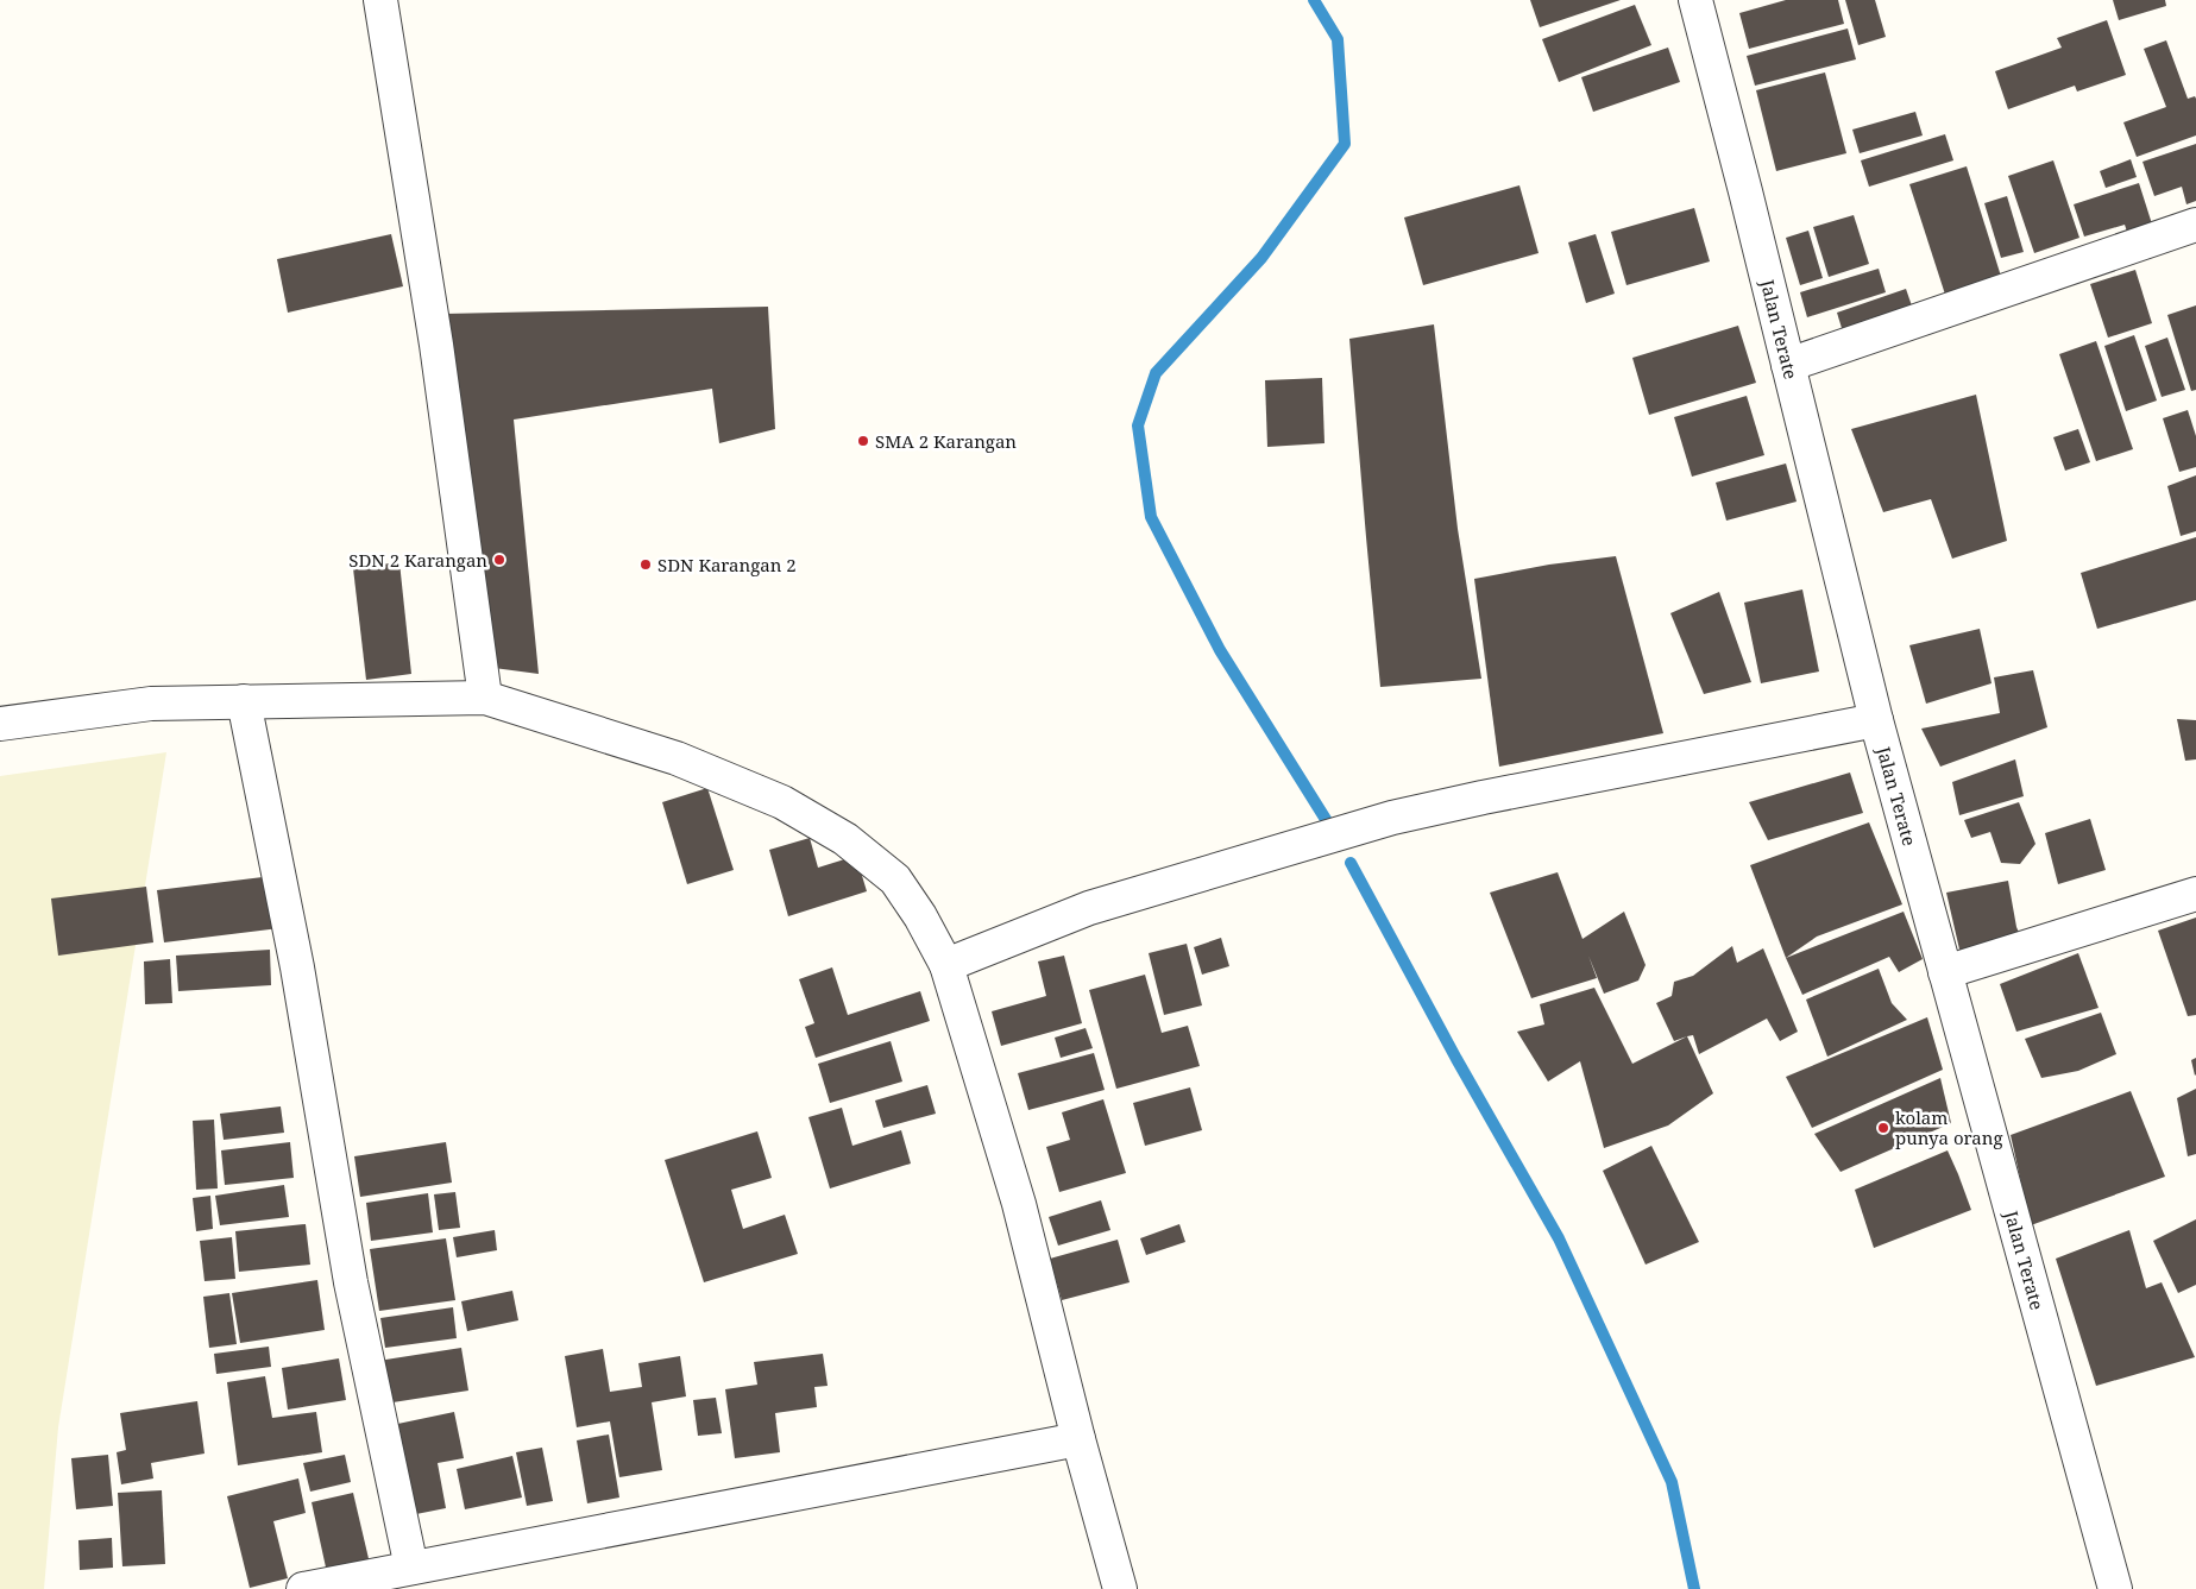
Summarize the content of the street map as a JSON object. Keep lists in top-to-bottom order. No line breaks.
{"streets":{"street":["Jalan Terate"]},"places":["SMA 2 Karangan","SDN 2 Karangan","SDN Karangan 2","kolam punya orang"]}
